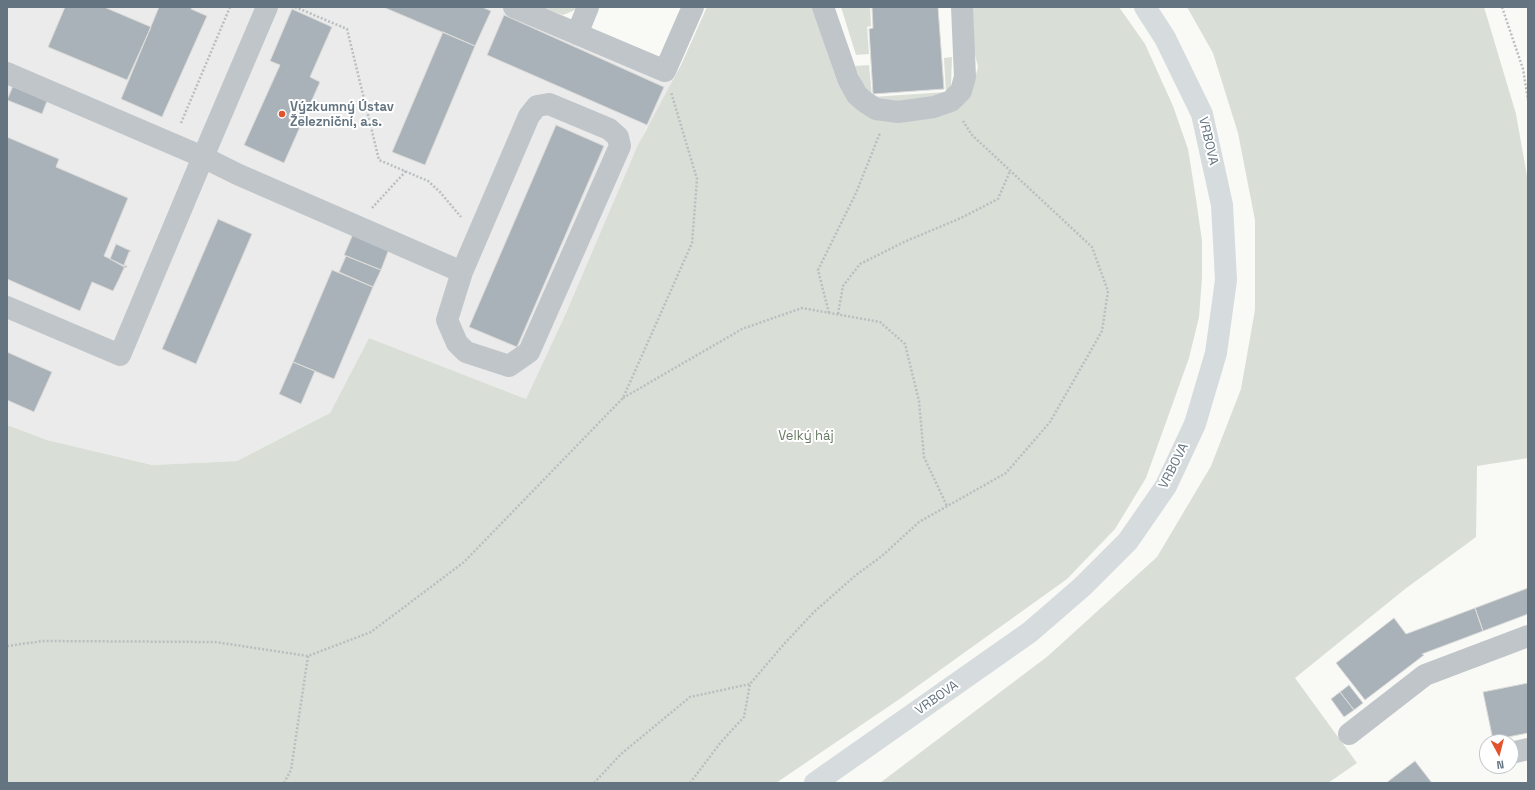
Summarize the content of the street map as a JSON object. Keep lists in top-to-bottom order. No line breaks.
{"streets":{"main road":["VRBOVA"]},"parks":["Velký háj"],"places":["Výzkumný Ústav Železniční, a.s."],"north":"bottom"}
